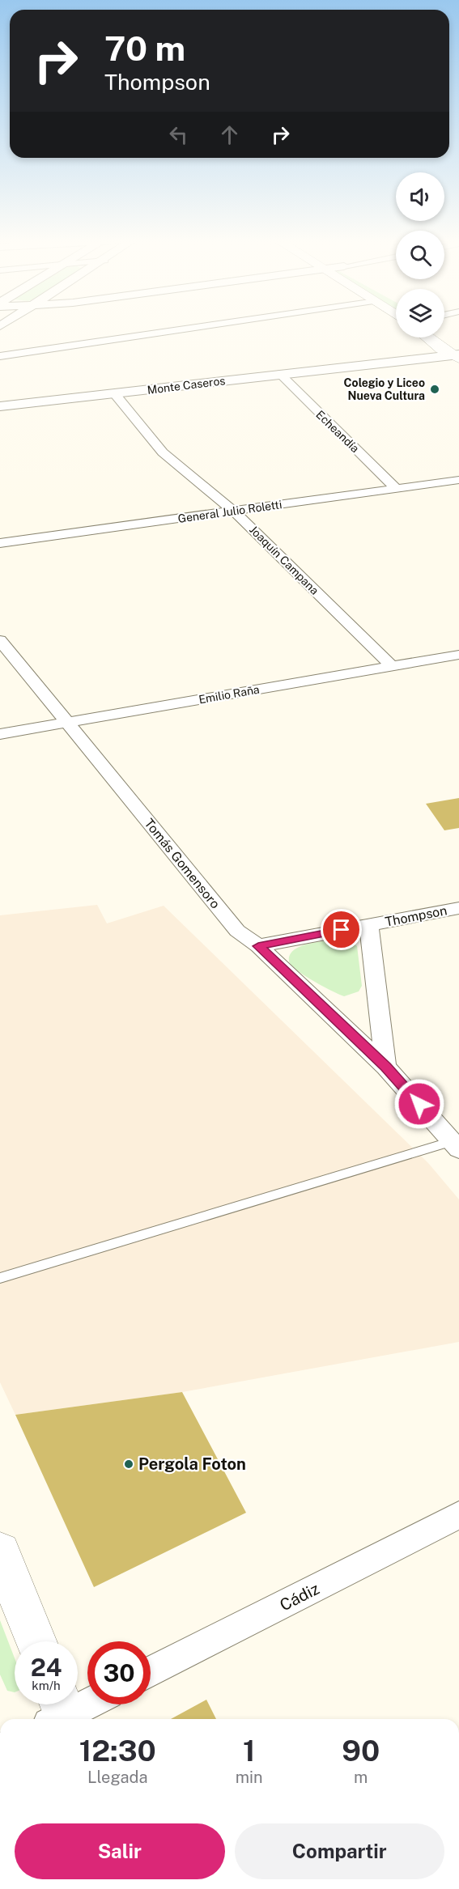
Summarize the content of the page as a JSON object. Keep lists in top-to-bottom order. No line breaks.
{"streets":{"street":["Monte Caseros","Echeandía","General Julio Roletti","Joaquín Campana","Emilio Raña","Tomás Gomensoro","Thompson","Cádiz"]},"crossings":[["Monte Caseros","Echeandía"],["Monte Caseros","Joaquín Campana"],["Echeandía","General Julio Roletti"],["General Julio Roletti","Joaquín Campana"],["Joaquín Campana","Emilio Raña"],["Emilio Raña","Tomás Gomensoro"],["Tomás Gomensoro","Thompson"]],"places":["Colegio y Liceo Nueva Cultura","Pergola Foton"],"page":{"turn":["70 m","Thompson"],"speed":"24 km/h","limit":"30","eta":["12:30","Llegada","1","min","90","m"],"buttons":["Salir","Compartir"]}}
